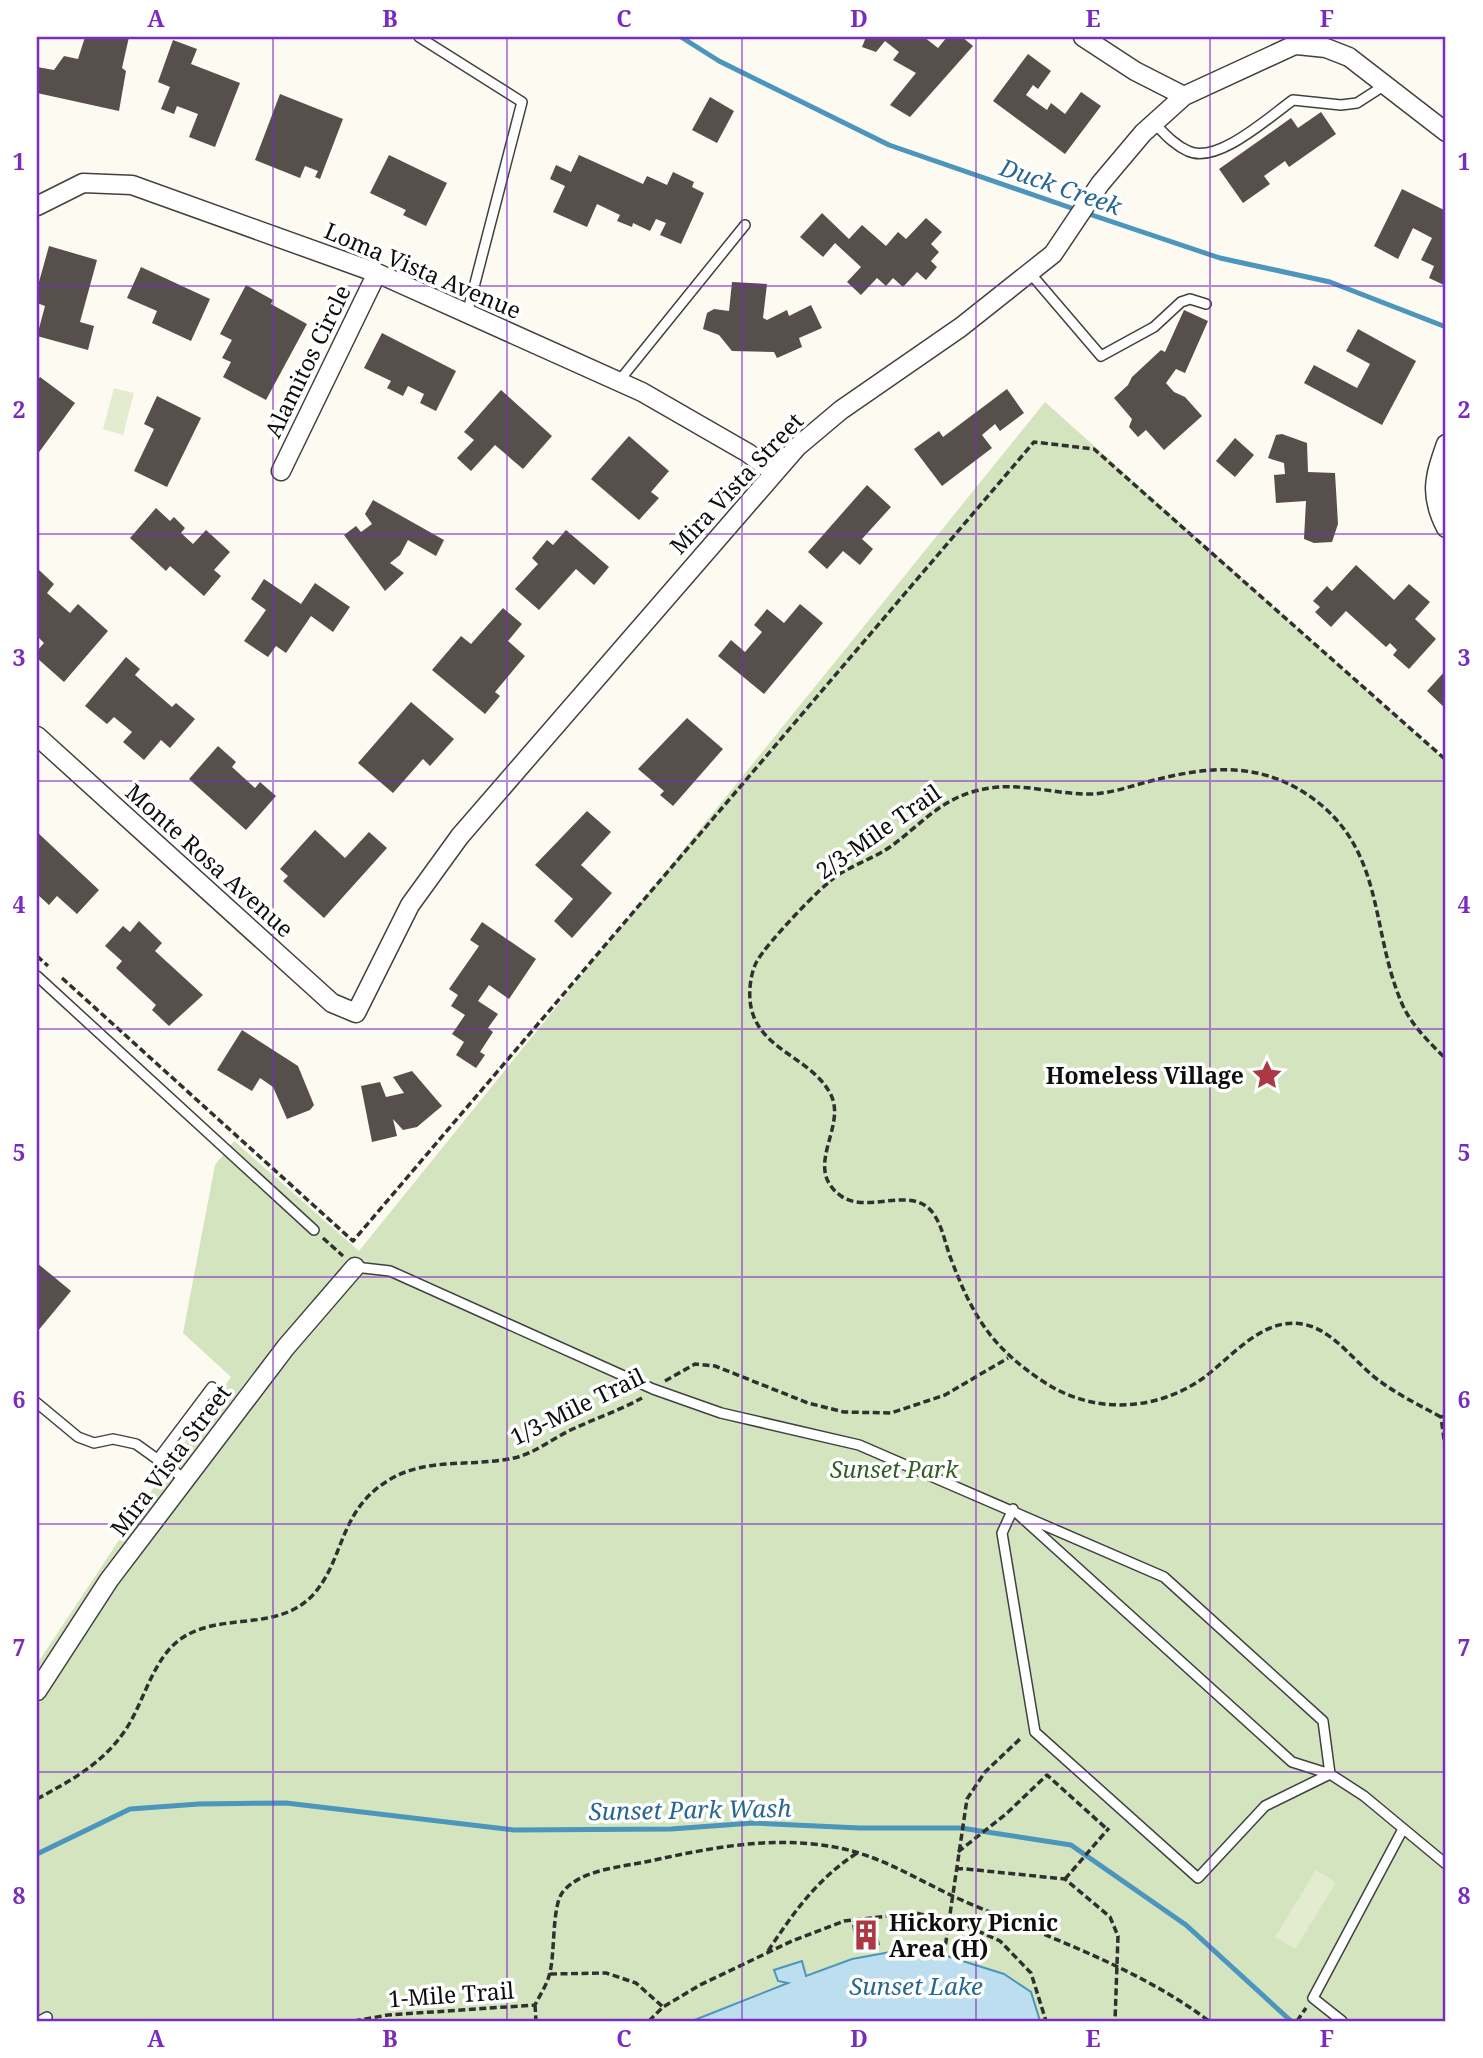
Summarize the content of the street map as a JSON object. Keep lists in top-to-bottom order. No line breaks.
{"streets":{"street":["Loma Vista Avenue","Alamitos Circle","Mira Vista Street","Monte Rosa Avenue"],"path":["2/3-Mile Trail","1/3-Mile Trail","1-Mile Trail"]},"crossings":[["Loma Vista Avenue","Alamitos Circle"],["Loma Vista Avenue","Mira Vista Street"],["Mira Vista Street","Monte Rosa Avenue"],["2/3-Mile Trail","1/3-Mile Trail"]],"water":["Duck Creek","Sunset Park Wash","Sunset Lake"],"parks":["Sunset Park"],"places":{"place":["Homeless Village"],"building":["Hickory Picnic Area (H)"]},"grid":{"columns":["A","B","C","D","E","F"],"rows":["1","2","3","4","5","6","7","8"]}}
